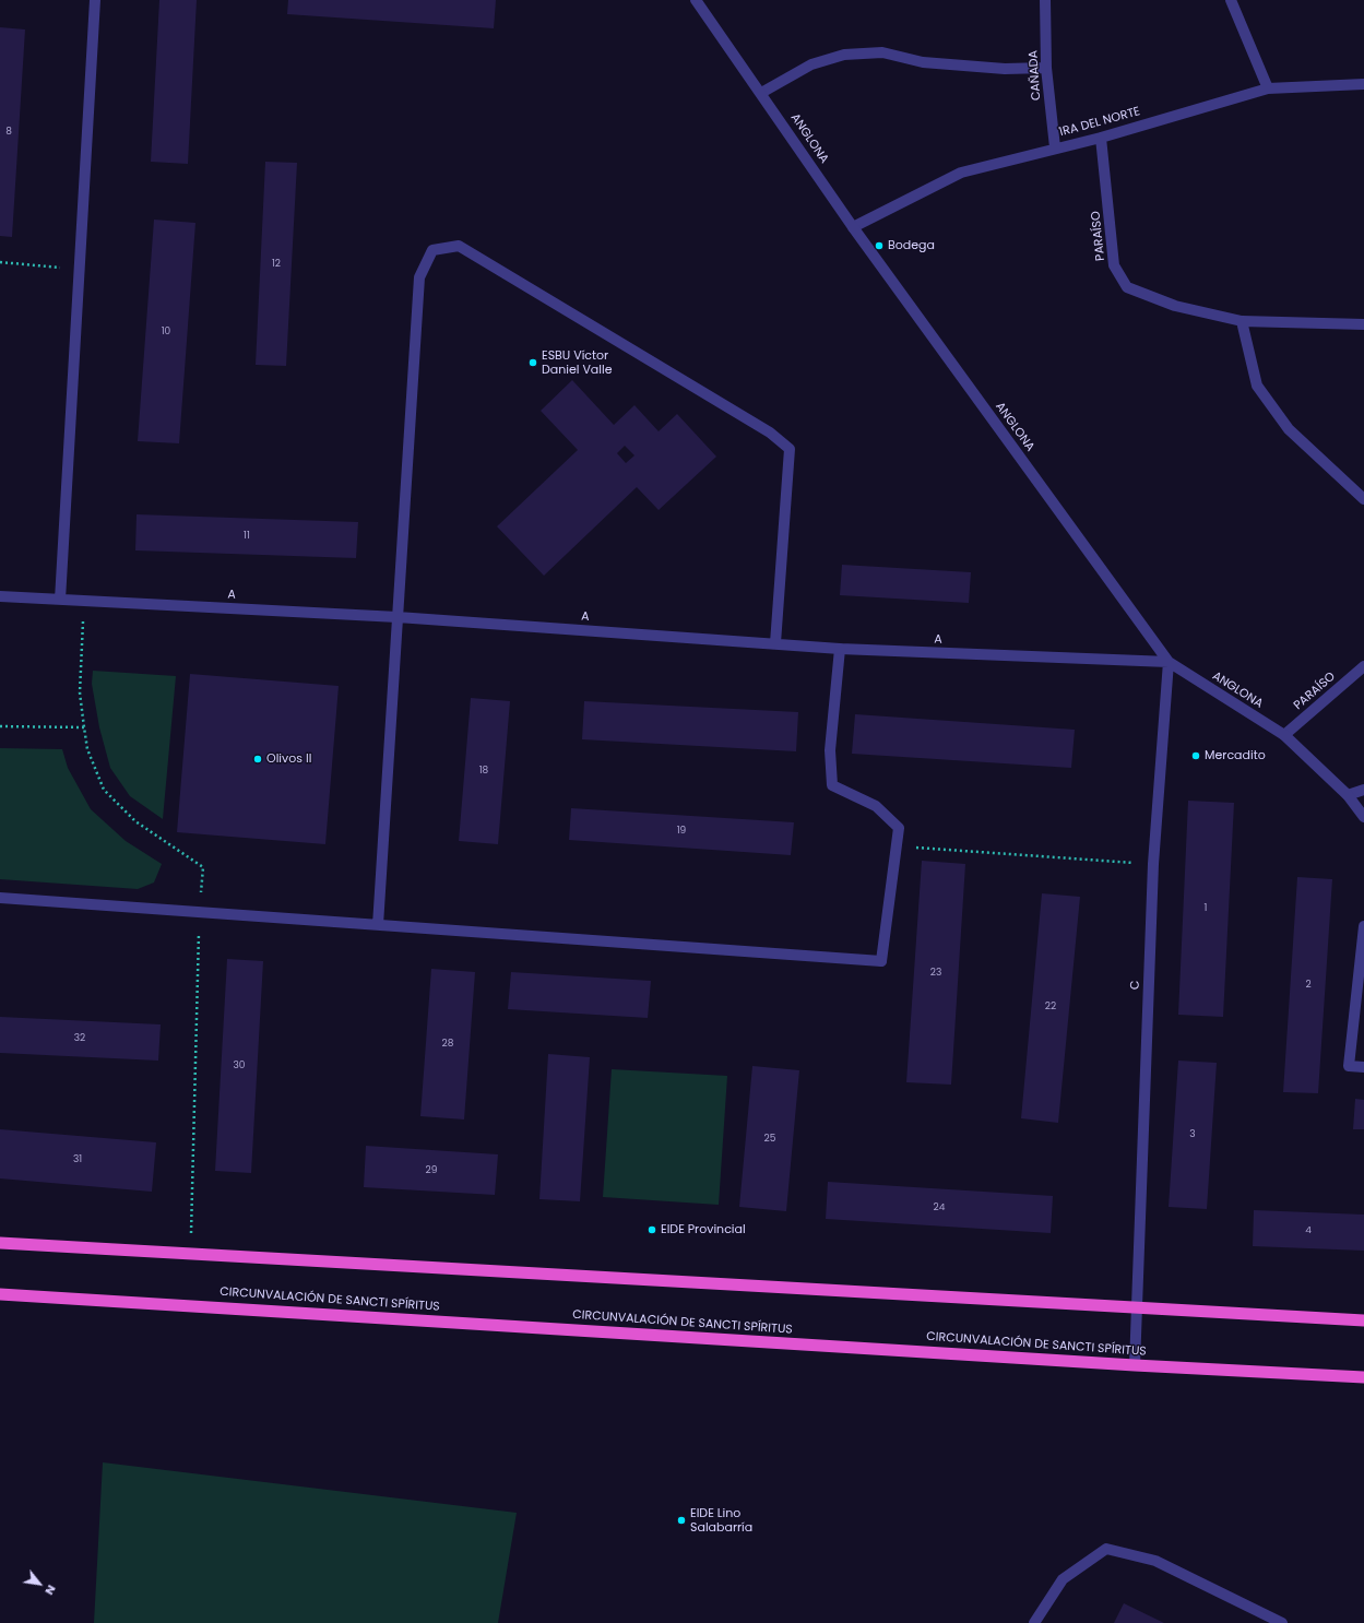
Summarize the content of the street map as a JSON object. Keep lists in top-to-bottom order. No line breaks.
{"streets":{"highway":["CIRCUNVALACIÓN DE SANCTI SPÍRITUS"],"street":["CAÑADA","1RA DEL NORTE","ANGLONA","PARAÍSO","A","C"]},"crossings":[["CAÑADA","1RA DEL NORTE"],["1RA DEL NORTE","ANGLONA"],["1RA DEL NORTE","PARAÍSO"],["ANGLONA","PARAÍSO"],["ANGLONA","A"],["ANGLONA","C"],["A","C"],["C","CIRCUNVALACIÓN DE SANCTI SPÍRITUS"]],"places":["Bodega","ESBU Víctor Daniel Valle","Mercadito","Olivos II","EIDE Provincial","EIDE Lino Salabarría"],"house_numbers":["8","12","10","11","18","19","1","23","2","22","32","28","30","3","25","31","29","24","4"],"north":"bottom right"}
